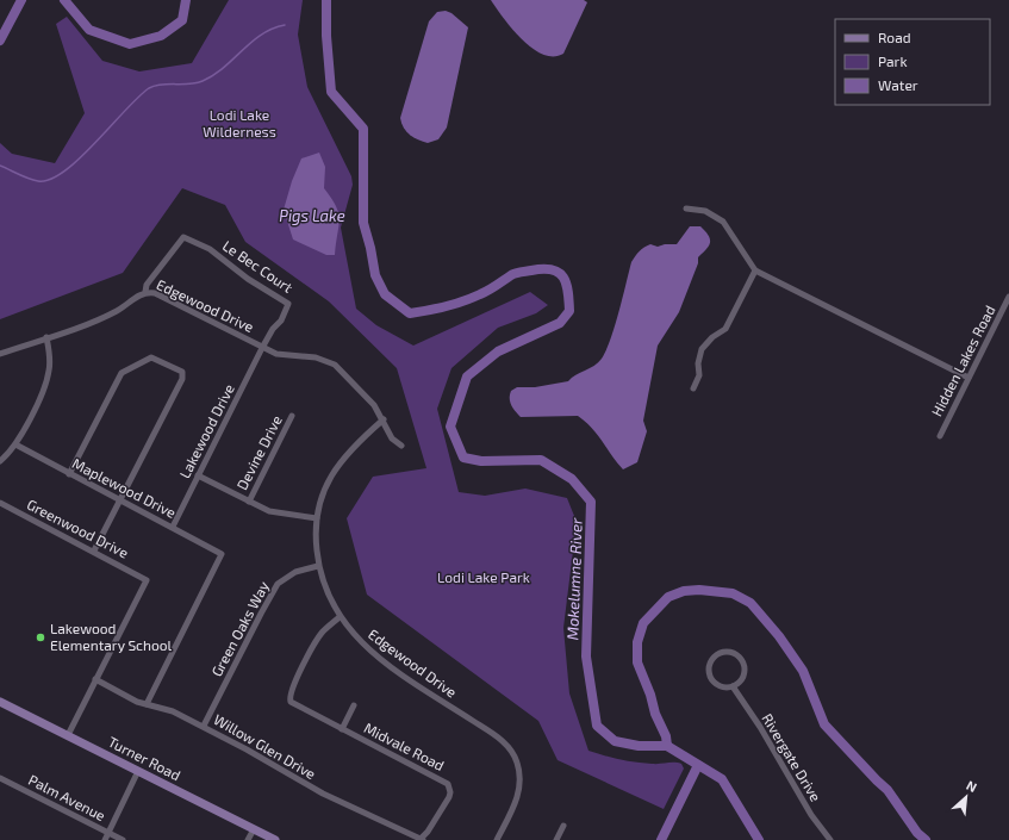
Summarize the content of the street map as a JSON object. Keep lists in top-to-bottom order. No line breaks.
{"streets":{"main road":["Turner Road"],"street":["Le Bec Court","Edgewood Drive","Hidden Lakes Road","Lakewood Drive","Devine Drive","Maplewood Drive","Greenwood Drive","Green Oaks Way","Willow Glen Drive","Midvale Road","Rivergate Drive","Palm Avenue"]},"crossings":[["Le Bec Court","Edgewood Drive"],["Le Bec Court","Lakewood Drive"],["Edgewood Drive","Lakewood Drive"],["Edgewood Drive","Green Oaks Way"],["Edgewood Drive","Midvale Road"],["Lakewood Drive","Maplewood Drive"],["Maplewood Drive","Willow Glen Drive"],["Greenwood Drive","Willow Glen Drive"],["Green Oaks Way","Willow Glen Drive"],["Willow Glen Drive","Midvale Road"]],"water":["Pigs Lake","Mokelumne River"],"parks":["Lodi Lake Wilderness","Lodi Lake Park"],"places":["Lakewood Elementary School"],"legend":["Road","Park","Water"],"north":"top right"}
